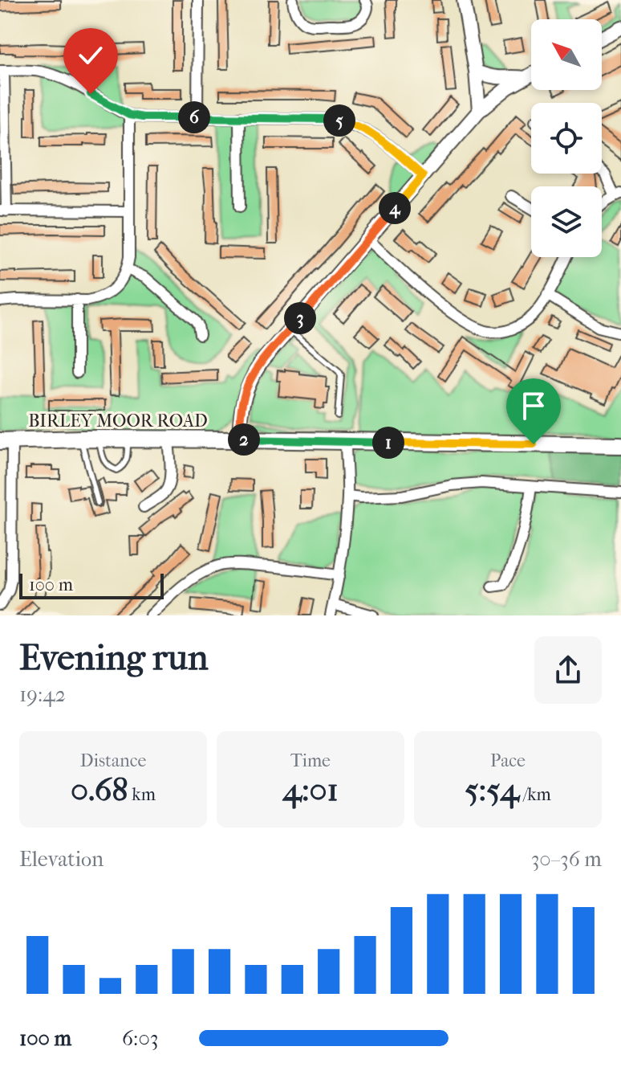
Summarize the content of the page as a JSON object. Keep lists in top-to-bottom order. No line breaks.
{"streets":{"main road":["BIRLEY MOOR ROAD"]},"scale_bar":"100 m","north":"top left","page":{"pins":["6","5","4","3","2","1"],"scale":"100 m","heading":["Evening run","19:42"],"stats":[["Distance","0.68 km"],["Time","4:01"],["Pace","5:54 /km"]],"chart":["Elevation","30–36 m"],"list":[{"name":"100 m","note":"6:03"}]}}
